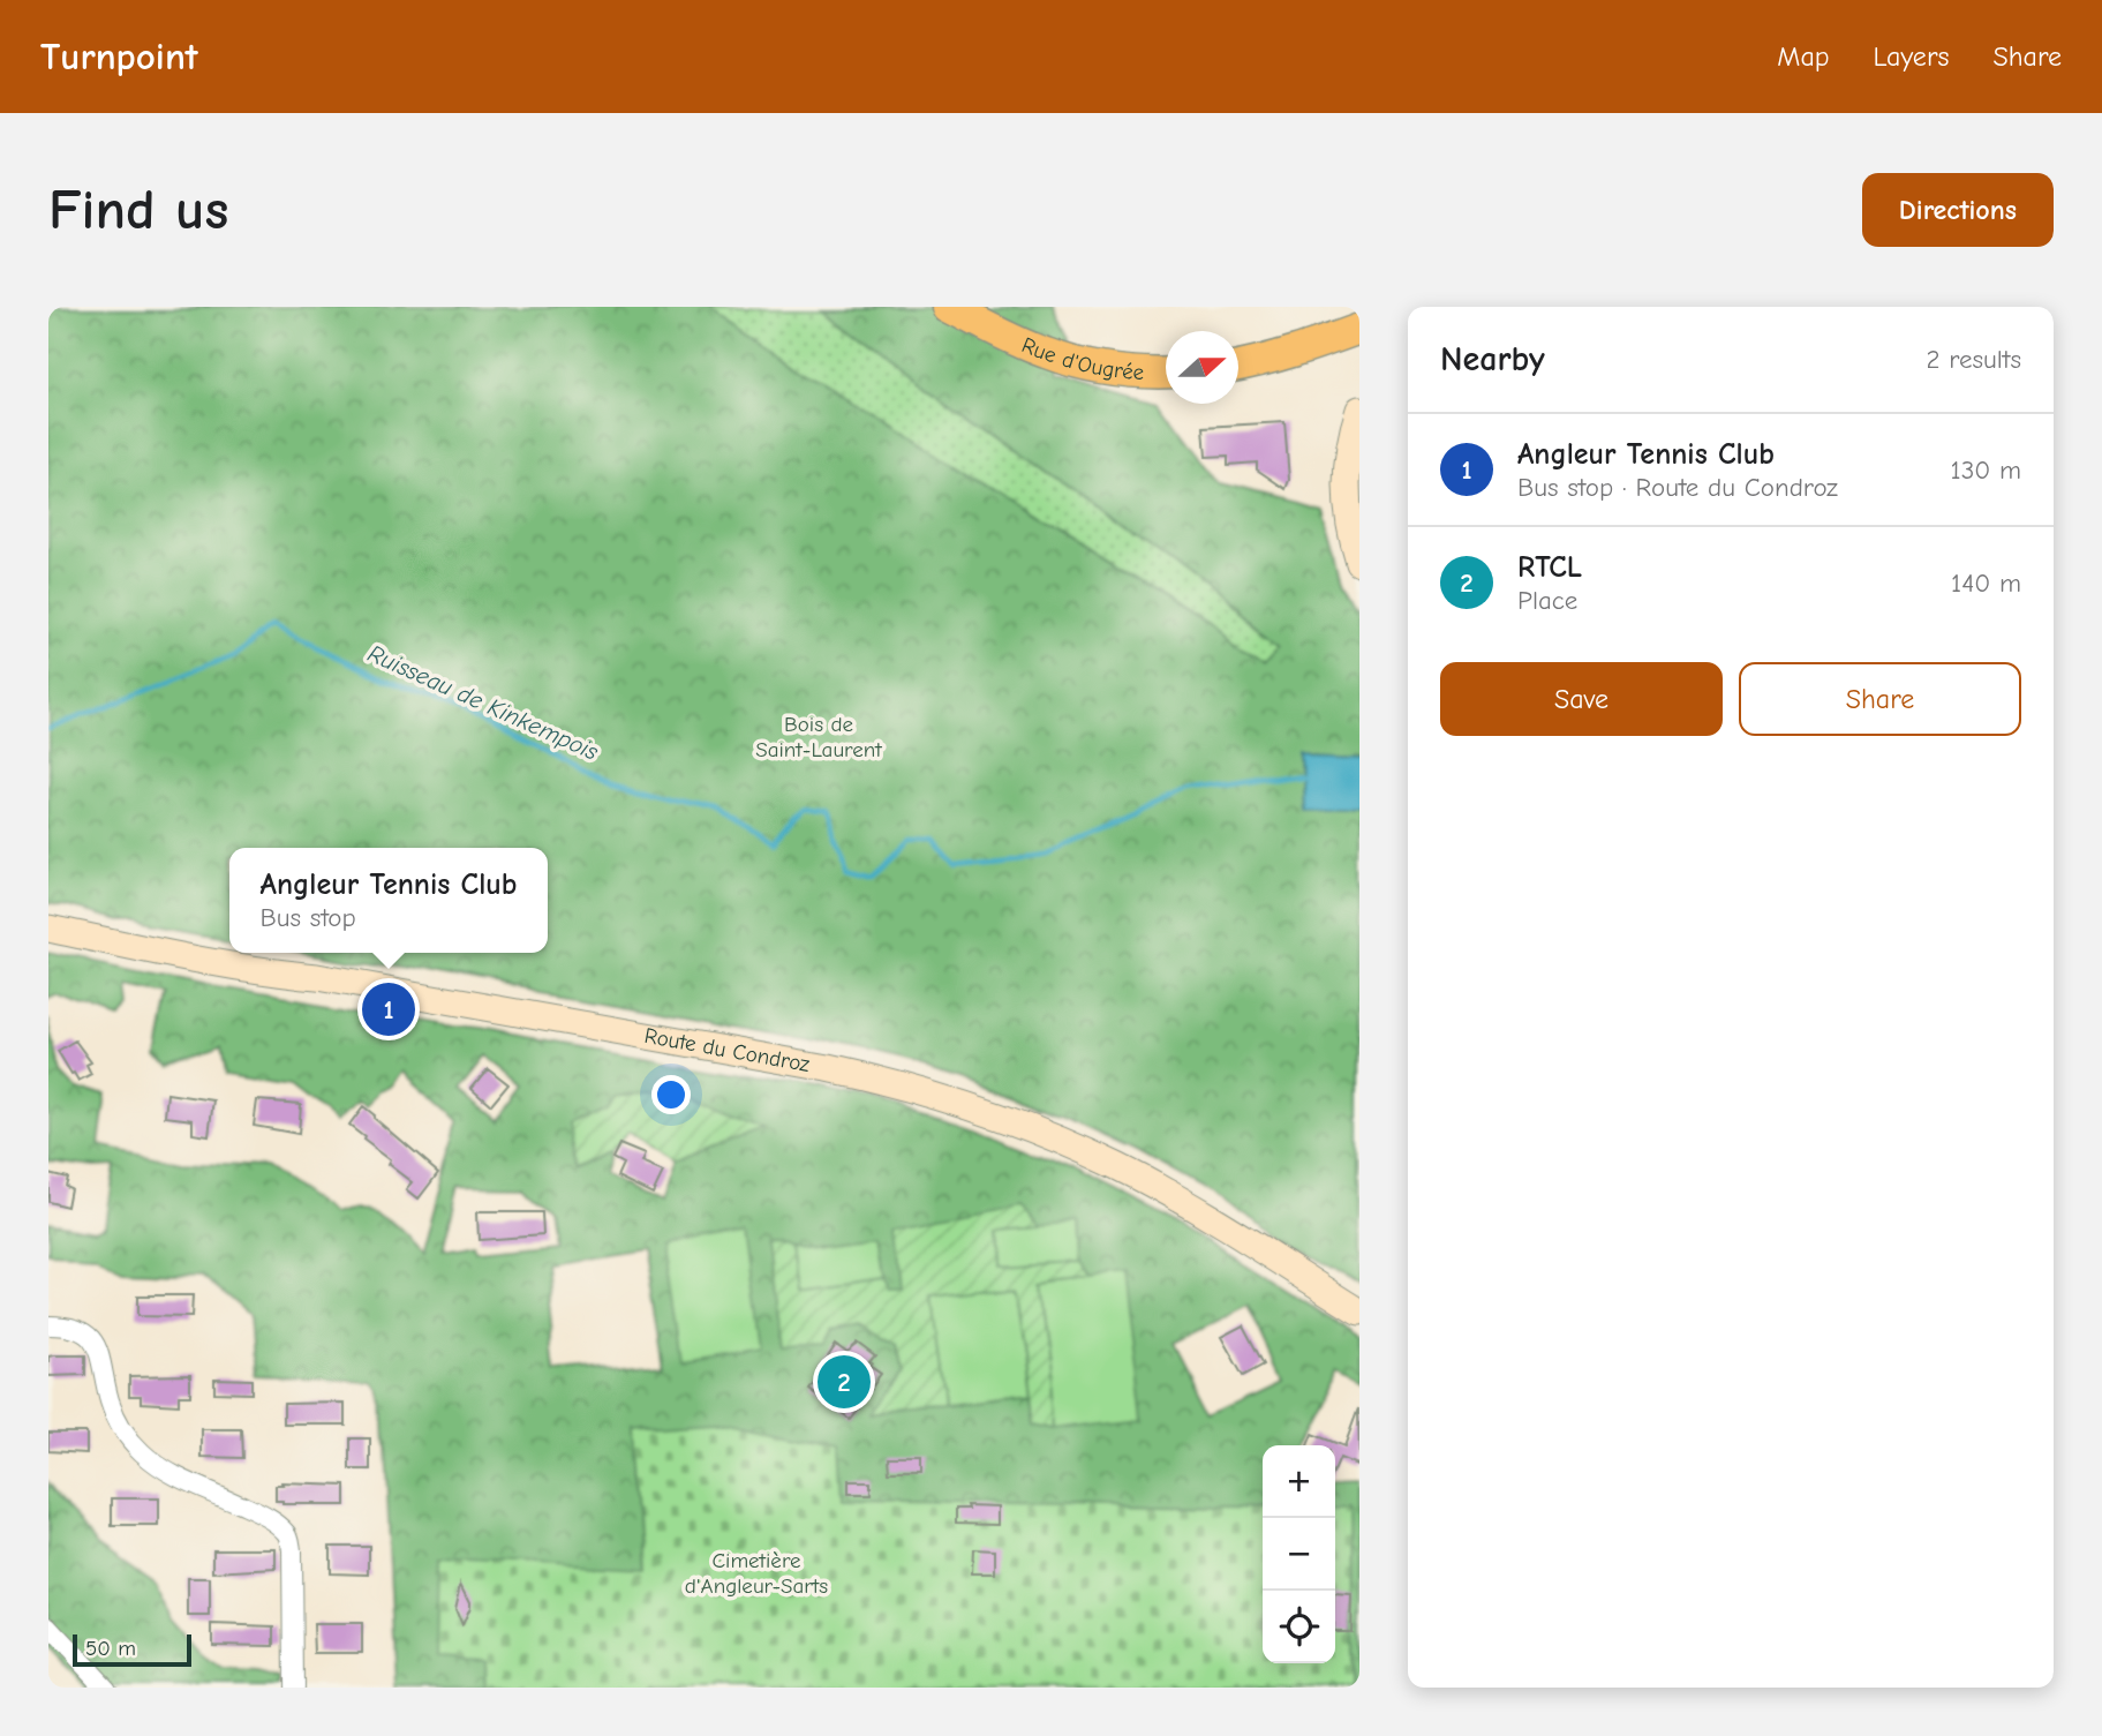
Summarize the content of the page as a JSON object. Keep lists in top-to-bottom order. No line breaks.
{"streets":{"main road":["Rue d'Ougrée","Route du Condroz"]},"water":["Ruisseau de Kinkempois"],"parks":["Bois de Saint-Laurent","Cimetière d'Angleur-Sarts"],"scale_bar":"50 m","north":"right","page":{"header":"Turnpoint","nav":["Map","Layers","Share"],"buttons":["Directions",["Save","Share"]],"title":"Find us","heading":["Nearby","2 results"],"list":[{"mark":"1","name":"Angleur Tennis Club","note":"Bus stop · Route du Condroz","value":"130 m"},{"mark":"2","name":"RTCL","note":"Place","value":"140 m"}],"popup":["Angleur Tennis Club","Bus stop"],"pins":["1","2"],"map_buttons":["+","−"],"scale":"50 m"}}
